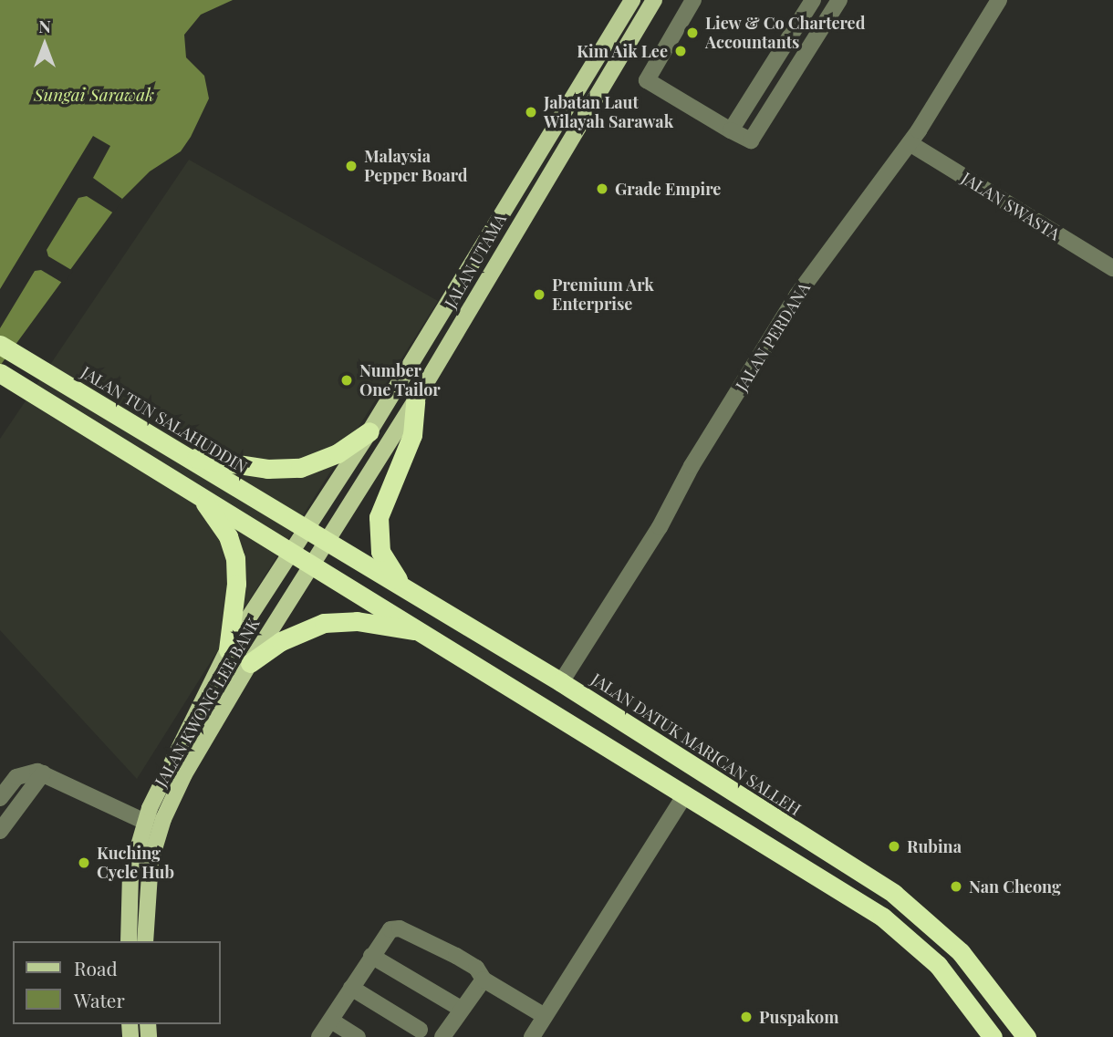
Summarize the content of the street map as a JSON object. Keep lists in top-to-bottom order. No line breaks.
{"streets":{"highway":["JALAN TUN SALAHUDDIN","JALAN DATUK MARICAN SALLEH"],"main road":["JALAN UTAMA","JALAN KWONG LEE BANK"],"street":["JALAN SWASTA","JALAN PERDANA"]},"crossings":[["JALAN SWASTA","JALAN PERDANA"],["JALAN UTAMA","JALAN TUN SALAHUDDIN"],["JALAN UTAMA","JALAN KWONG LEE BANK"],["JALAN UTAMA","JALAN DATUK MARICAN SALLEH"],["JALAN PERDANA","JALAN DATUK MARICAN SALLEH"],["JALAN TUN SALAHUDDIN","JALAN KWONG LEE BANK"],["JALAN TUN SALAHUDDIN","JALAN DATUK MARICAN SALLEH"],["JALAN KWONG LEE BANK","JALAN DATUK MARICAN SALLEH"]],"water":["Sungai Sarawak"],"places":["Liew & Co Chartered Accountants","Kim Aik Lee","Jabatan Laut Wilayah Sarawak","Malaysia Pepper Board","Grade Empire","Premium Ark Enterprise","Number One Tailor","Rubina","Kuching Cycle Hub","Nan Cheong","Puspakom"],"legend":["Road","Water"],"north":"top"}
